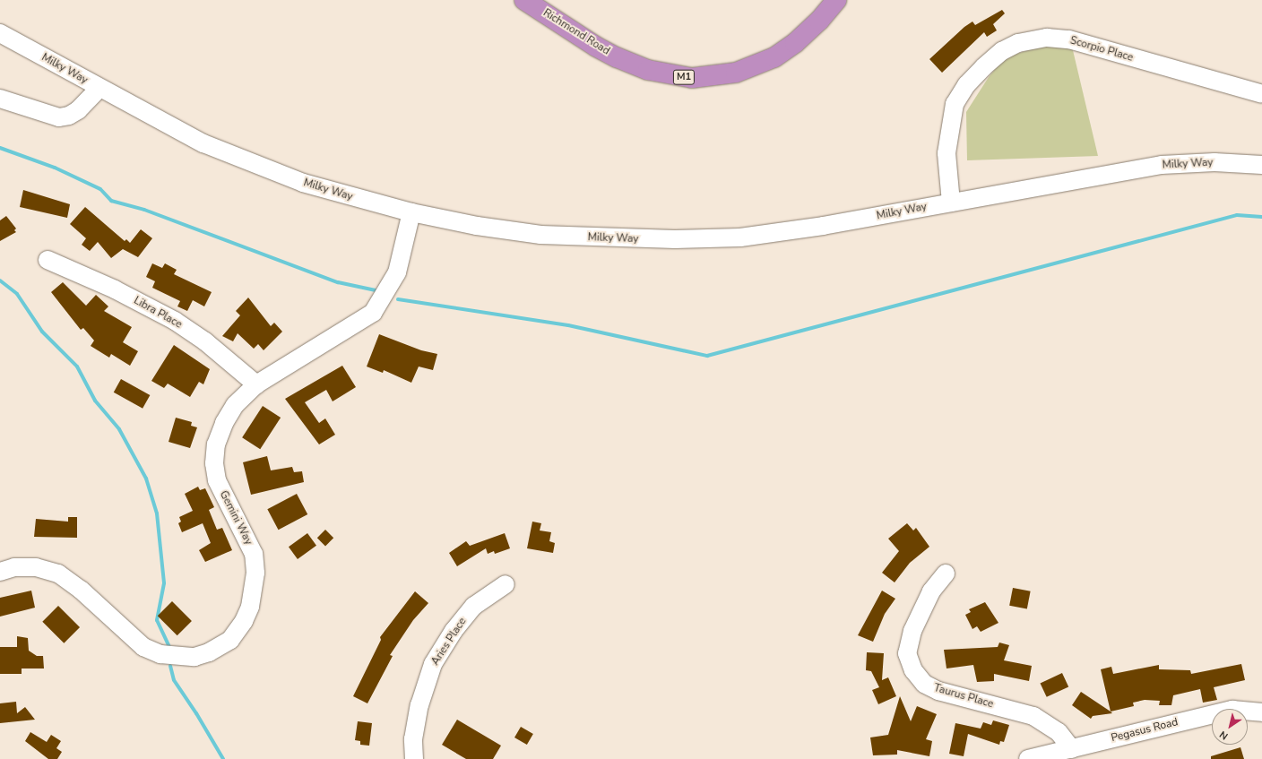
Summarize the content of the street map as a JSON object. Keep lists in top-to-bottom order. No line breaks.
{"streets":{"highway":["Richmond Road","M1"],"street":["Scorpio Place","Milky Way","Libra Place","Gemini Way","Aries Place","Taurus Place","Pegasus Road"]},"crossings":[["Scorpio Place","Milky Way"],["Milky Way","Gemini Way"],["Libra Place","Gemini Way"],["Taurus Place","Pegasus Road"]],"north":"bottom left"}
